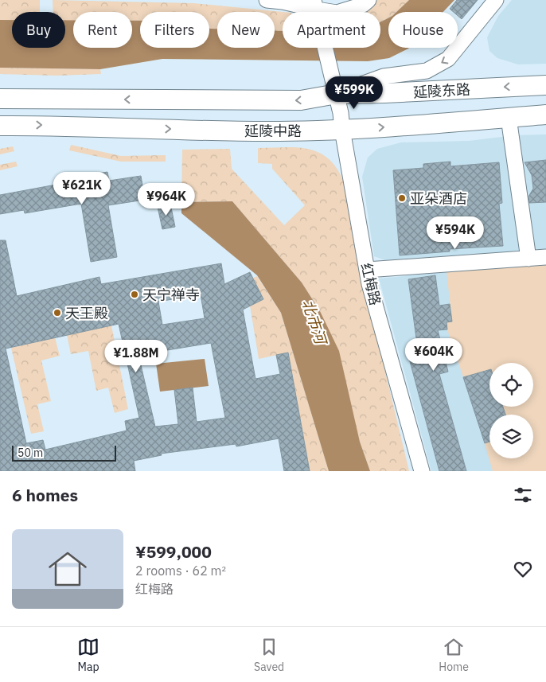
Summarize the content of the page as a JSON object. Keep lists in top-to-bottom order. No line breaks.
{"streets":{"main road":["延陵东路","延陵中路"],"street":["红梅路"]},"crossings":[["延陵东路","红梅路"],["延陵中路","红梅路"]],"one_way":["延陵东路"],"water":["北市河"],"places":["亚朵酒店","天宁禅寺","天王殿"],"scale_bar":"50 m","page":{"chip":["Buy","Rent","Filters","New","Apartment","House"],"price":["¥599K","¥621K","¥964K","¥594K","¥604K","¥1.88M"],"scale":"50 m","heading":"6 homes","list":[{"name":"¥599,000","note":"2 rooms · 62 m² · 红梅路"}],"tabs":["Map","Saved","Home"]}}
